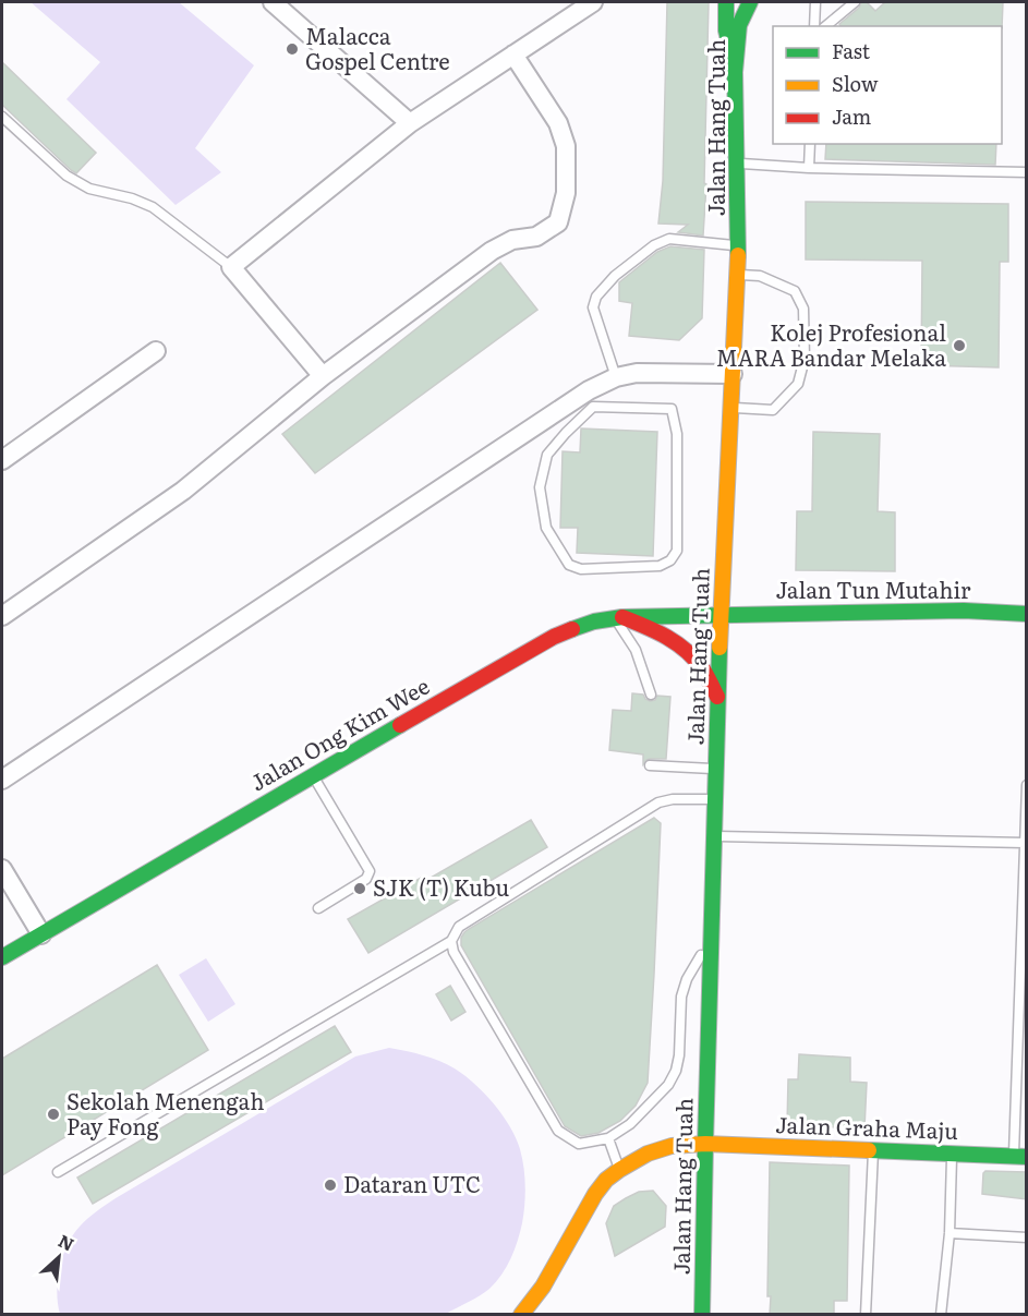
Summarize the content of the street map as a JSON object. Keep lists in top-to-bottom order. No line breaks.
{"streets":{"main road":["Jalan Hang Tuah","Jalan Tun Mutahir","Jalan Ong Kim Wee","Jalan Graha Maju"]},"crossings":[["Jalan Hang Tuah","Jalan Tun Mutahir"],["Jalan Hang Tuah","Jalan Ong Kim Wee"],["Jalan Hang Tuah","Jalan Graha Maju"],["Jalan Tun Mutahir","Jalan Ong Kim Wee"]],"places":["Malacca Gospel Centre","Kolej Profesional MARA Bandar Melaka","SJK (T) Kubu","Sekolah Menengah Pay Fong","Dataran UTC"],"legend":["Fast","Slow","Jam"],"north":"top right"}
